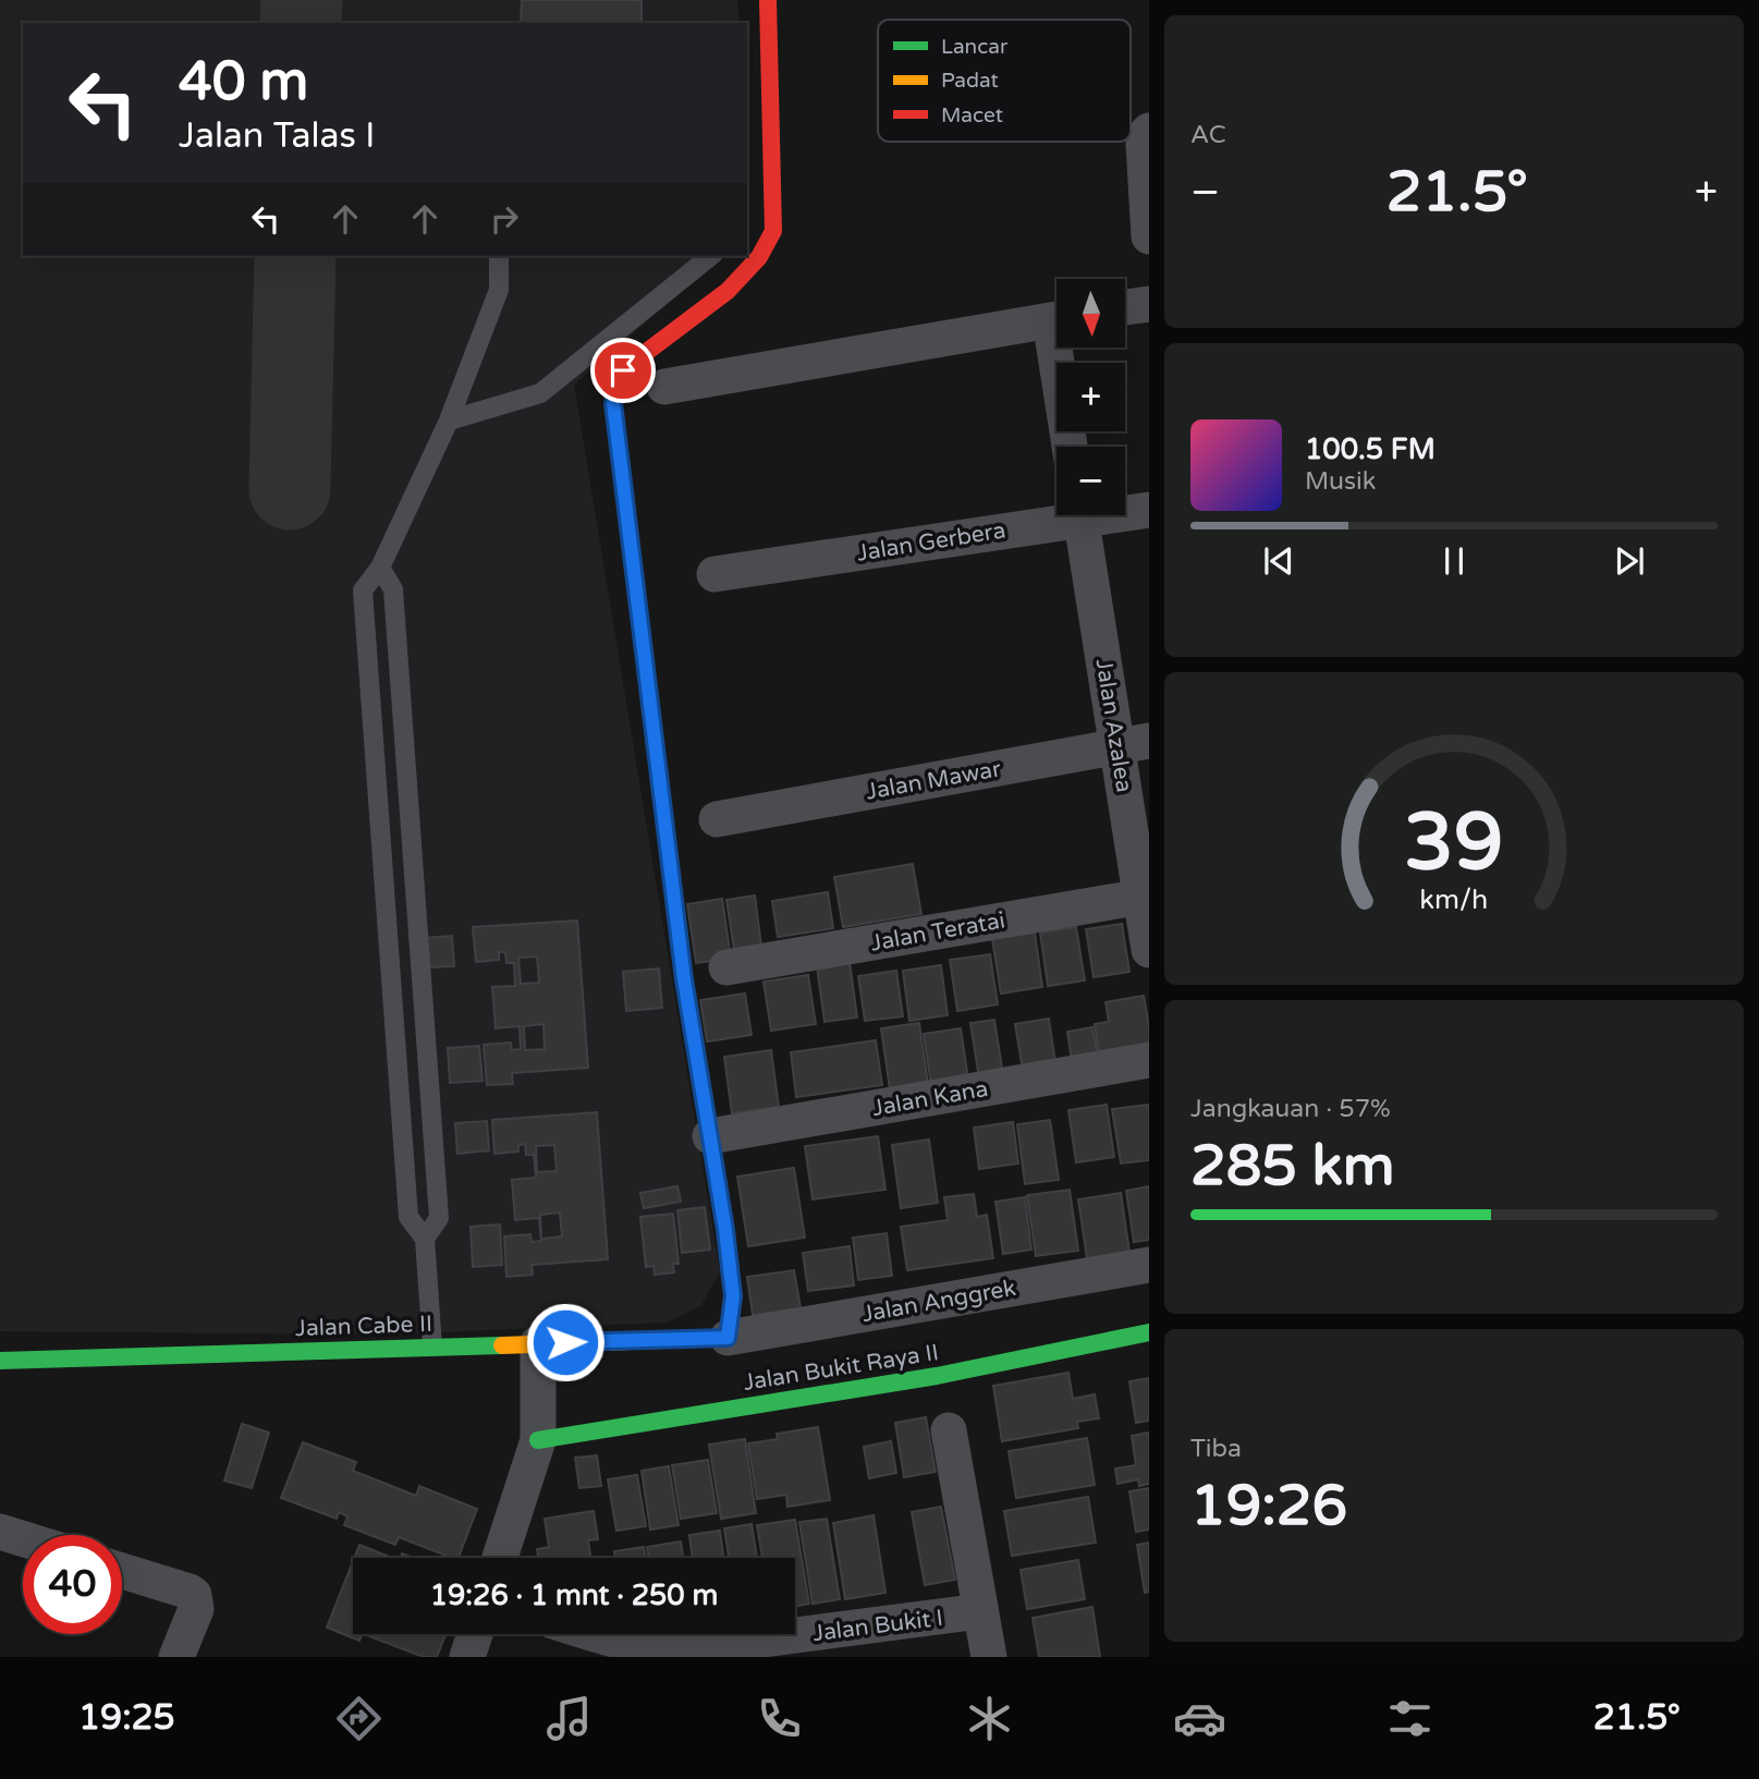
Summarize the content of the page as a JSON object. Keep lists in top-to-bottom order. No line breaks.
{"streets":{"street":["Jalan Gerbera","Jalan Azalea","Jalan Mawar","Jalan Teratai","Jalan Kana","Jalan Anggrek","Jalan Cabe II","Jalan Bukit Raya II","Jalan Bukit I"]},"crossings":[["Jalan Azalea","Jalan Mawar"],["Jalan Azalea","Jalan Teratai"],["Jalan Anggrek","Jalan Cabe II"]],"legend":["Lancar","Padat","Macet"],"north":"bottom","page":{"tile":["AC",["Jangkauan · 57%","285 km"],["Tiba","19:26"]],"turn":["40 m","Jalan Talas I"],"heat":["−","21.5°","+"],"map_buttons":["+","−"],"song":["100.5 FM","Musik"],"limit":"40","trip":"19:26 · 1 mnt · 250 m","tabs":["19:25","21.5°"],"gauge":["39","km/h"]}}
